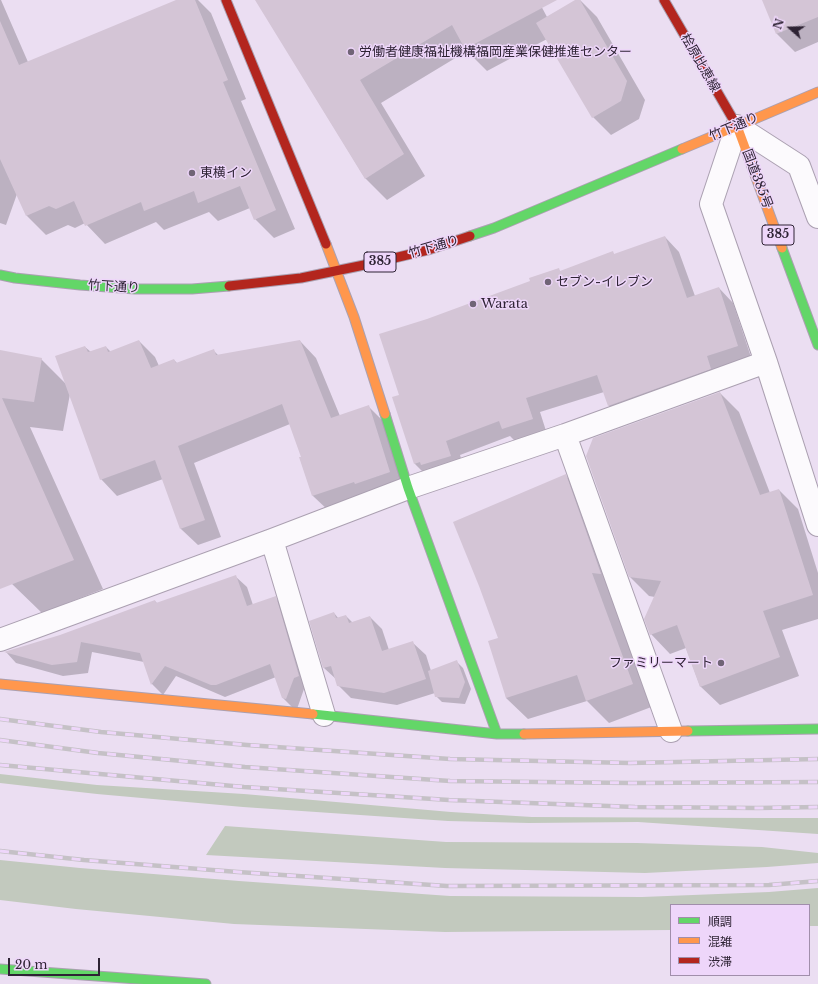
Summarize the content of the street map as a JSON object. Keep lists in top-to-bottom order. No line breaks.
{"streets":{"main road":["桧原比恵線","竹下通り","国道385号","385"]},"crossings":[["桧原比恵線","竹下通り"],["桧原比恵線","国道385号"],["竹下通り","国道385号"]],"places":["労働者健康福祉機構福岡産業保健推進センター","東横イン","セブン-イレブン","Warata","ファミリーマート"],"legend":["順調","混雑","渋滞"],"scale_bar":"20 m","north":"left"}
